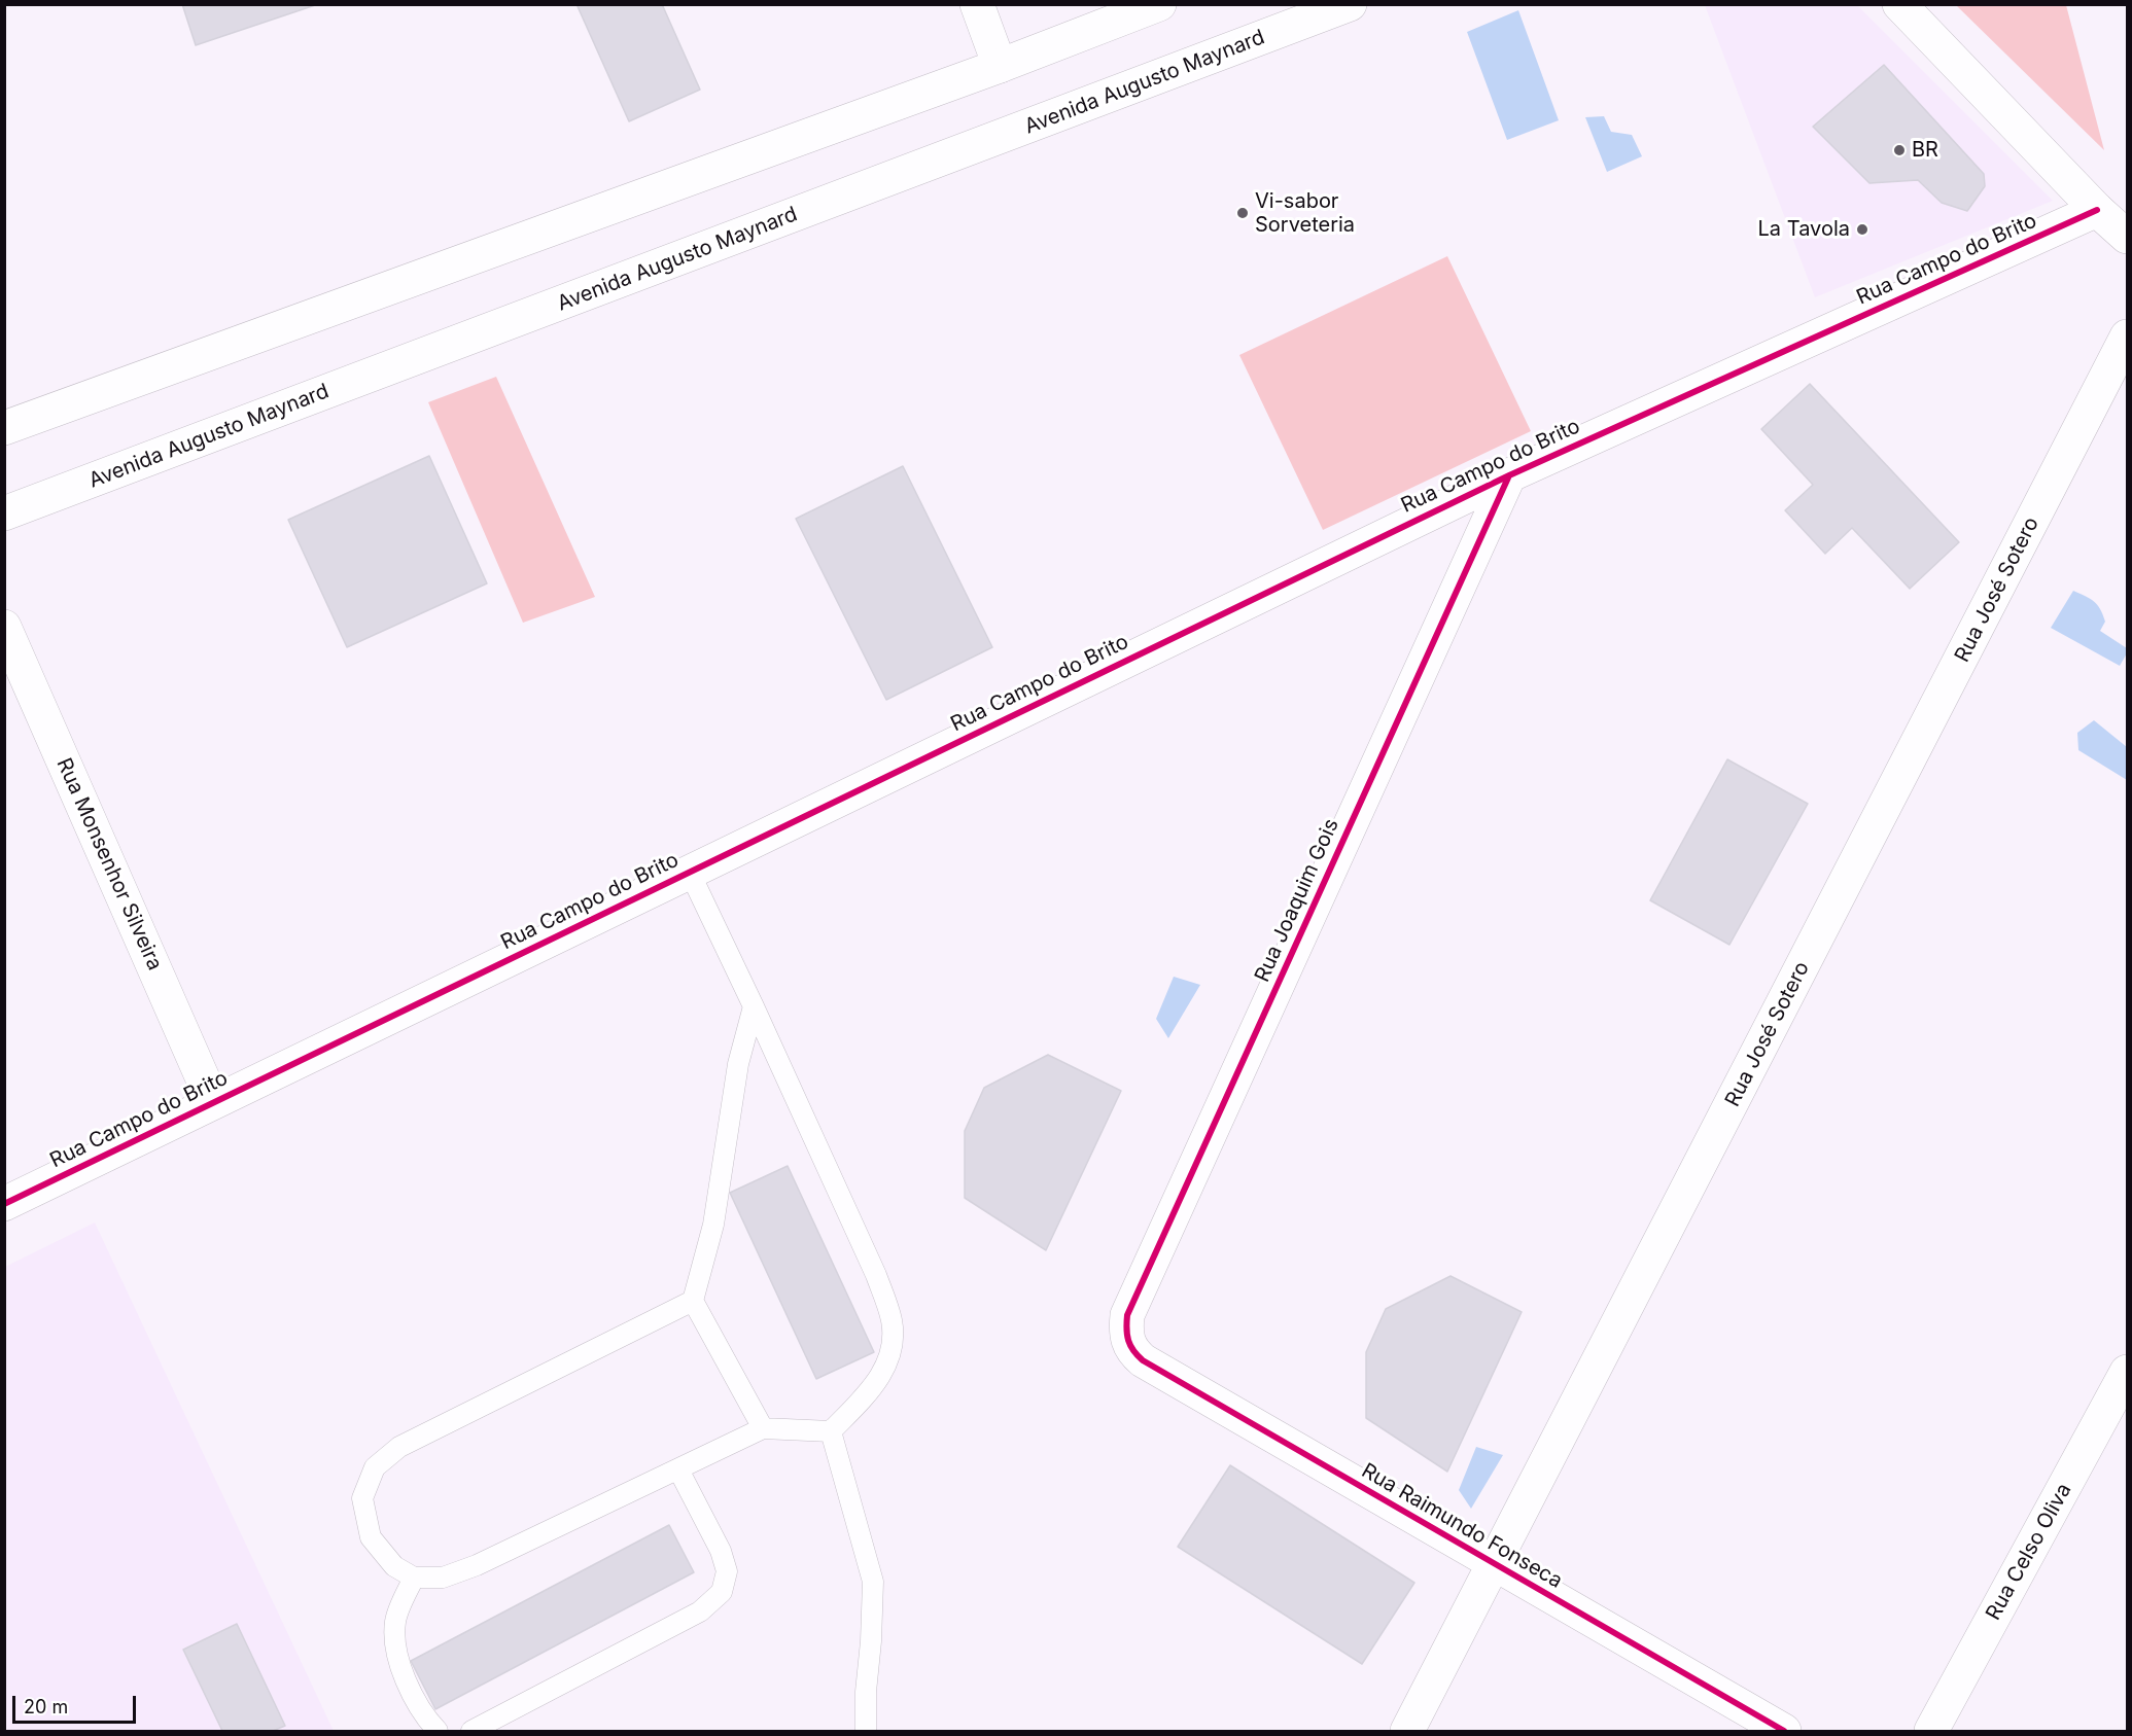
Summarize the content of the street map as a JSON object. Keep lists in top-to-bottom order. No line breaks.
{"streets":{"street":["Avenida Augusto Maynard","Rua Campo do Brito","Rua José Sotero","Rua Monsenhor Silveira","Rua Joaquim Gois","Rua Raimundo Fonseca","Rua Celso Oliva"]},"crossings":[["Rua Campo do Brito","Rua Monsenhor Silveira"],["Rua Campo do Brito","Rua Joaquim Gois"],["Rua José Sotero","Rua Raimundo Fonseca"],["Rua Joaquim Gois","Rua Raimundo Fonseca"]],"places":["BR","Vi-sabor Sorveteria","La Tavola"],"scale_bar":"20 m"}
